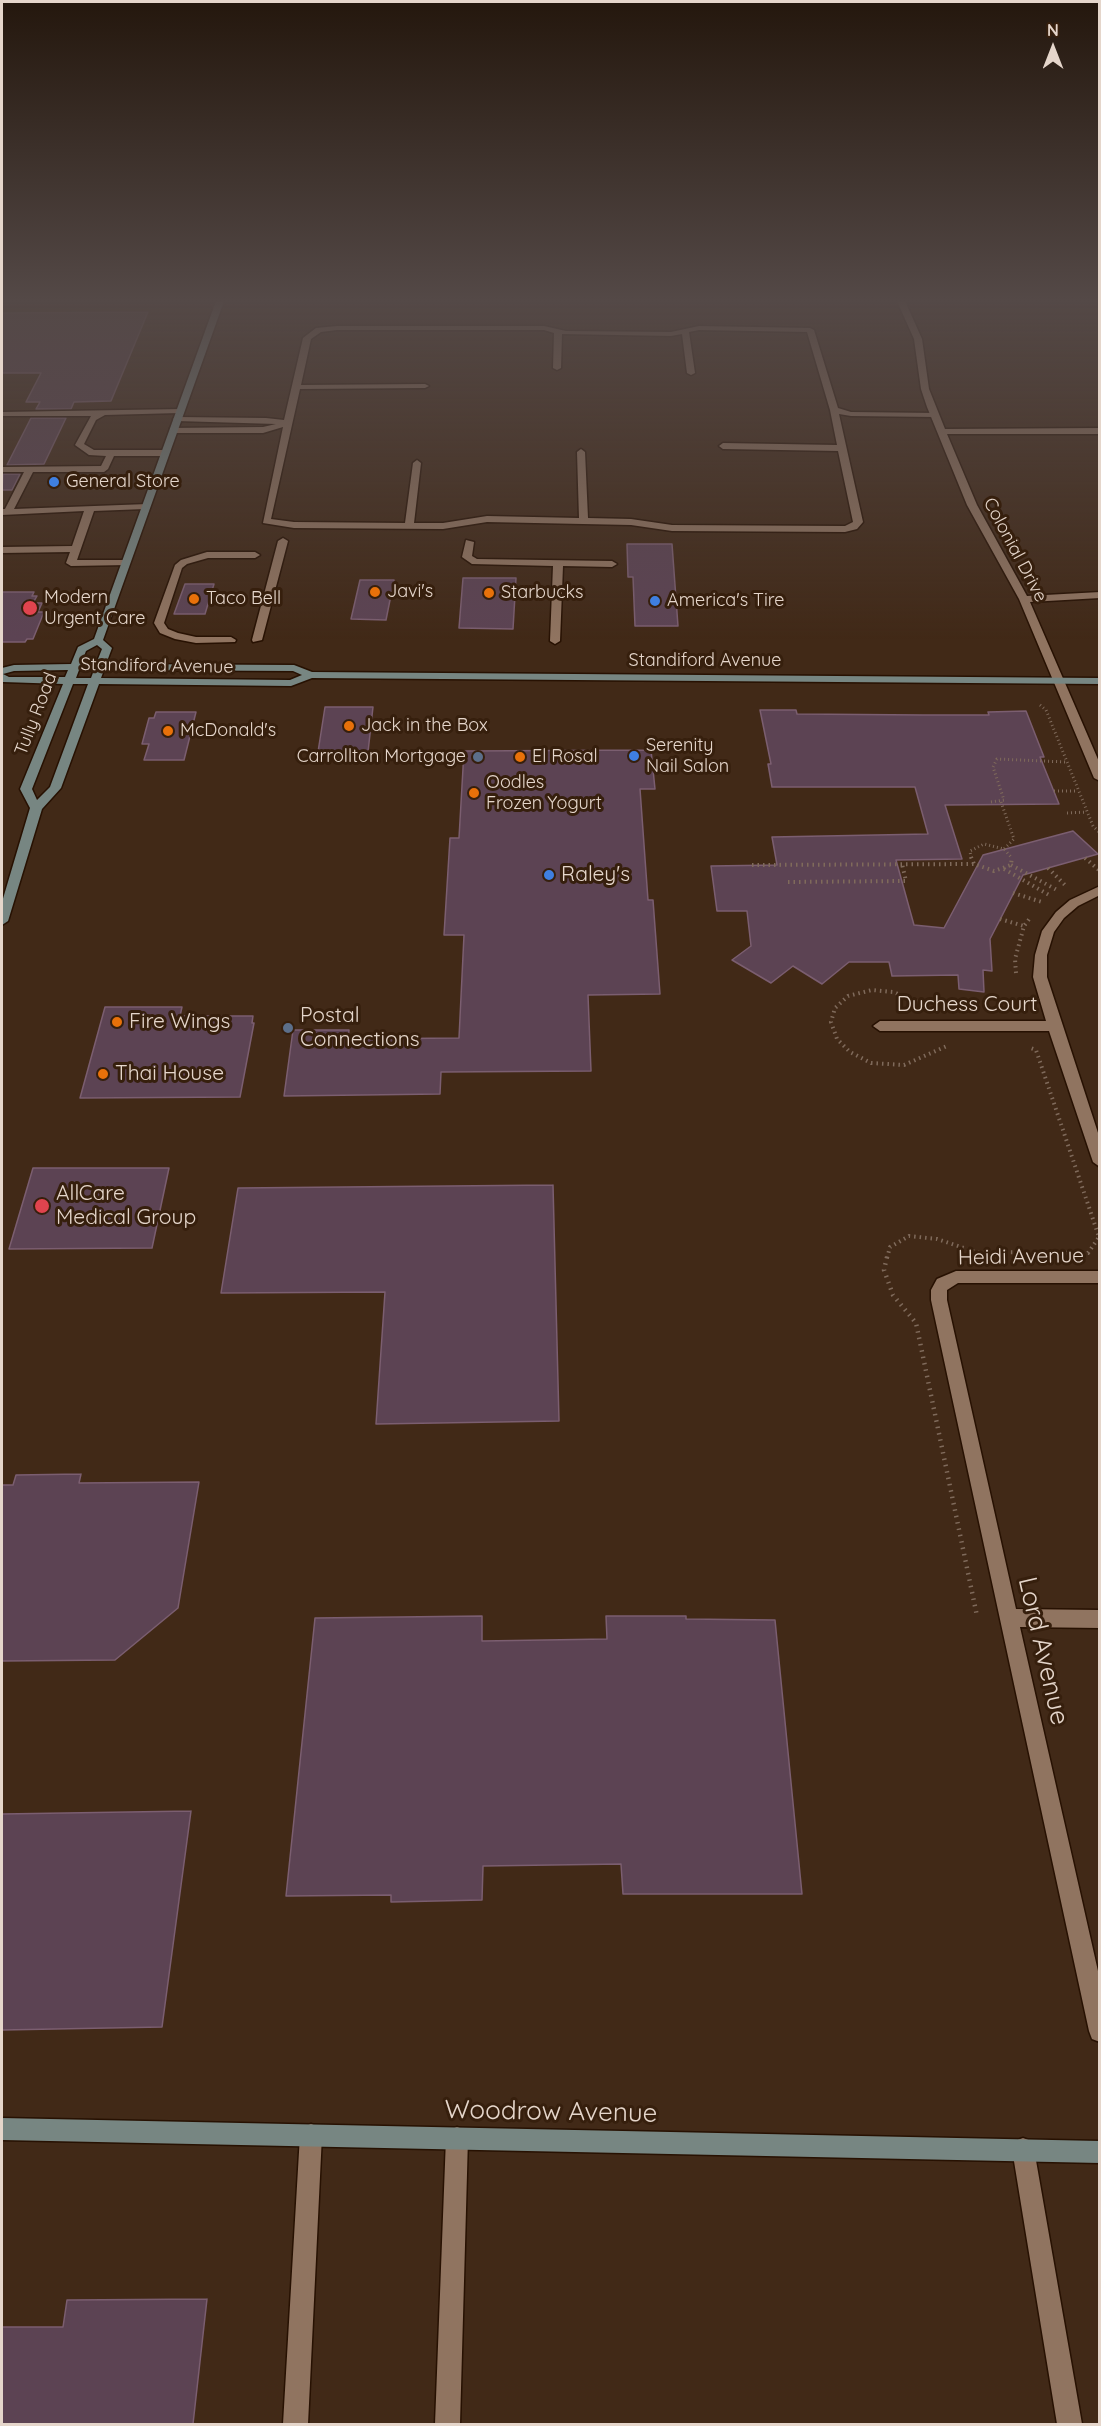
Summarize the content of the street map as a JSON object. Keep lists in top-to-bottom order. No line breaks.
{"streets":{"main road":["Standiford Avenue","Tully Road","Woodrow Avenue"],"street":["Colonial Drive","Duchess Court","Heidi Avenue","Lord Avenue"]},"crossings":[["Colonial Drive","Standiford Avenue"],["Standiford Avenue","Tully Road"],["Heidi Avenue","Lord Avenue"]],"places":["General Store","Javi's","Starbucks","Taco Bell","America's Tire","Modern Urgent Care","Jack in the Box","McDonald's","Serenity Nail Salon","Carrollton Mortgage","El Rosal","Oodles Frozen Yogurt","Raley's","Fire Wings","Postal Connections","Thai House","AllCare Medical Group"],"north":"top"}
